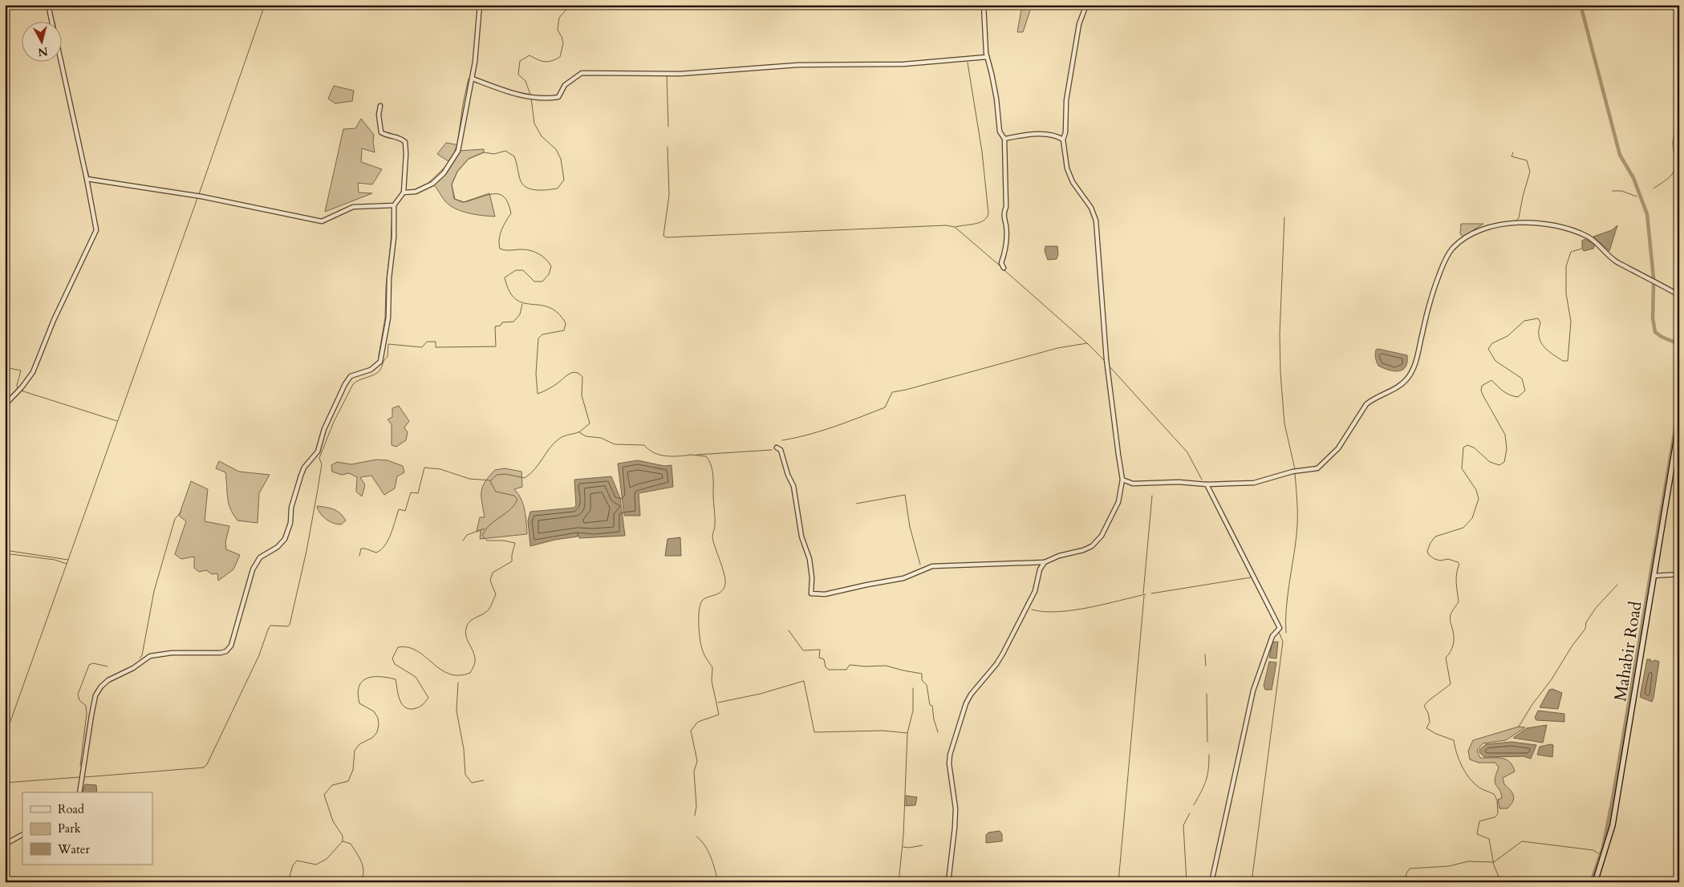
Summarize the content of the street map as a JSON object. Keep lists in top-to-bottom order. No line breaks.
{"streets":{"street":["Mahabir Road"]},"legend":["Road","Park","Water"],"north":"bottom"}
